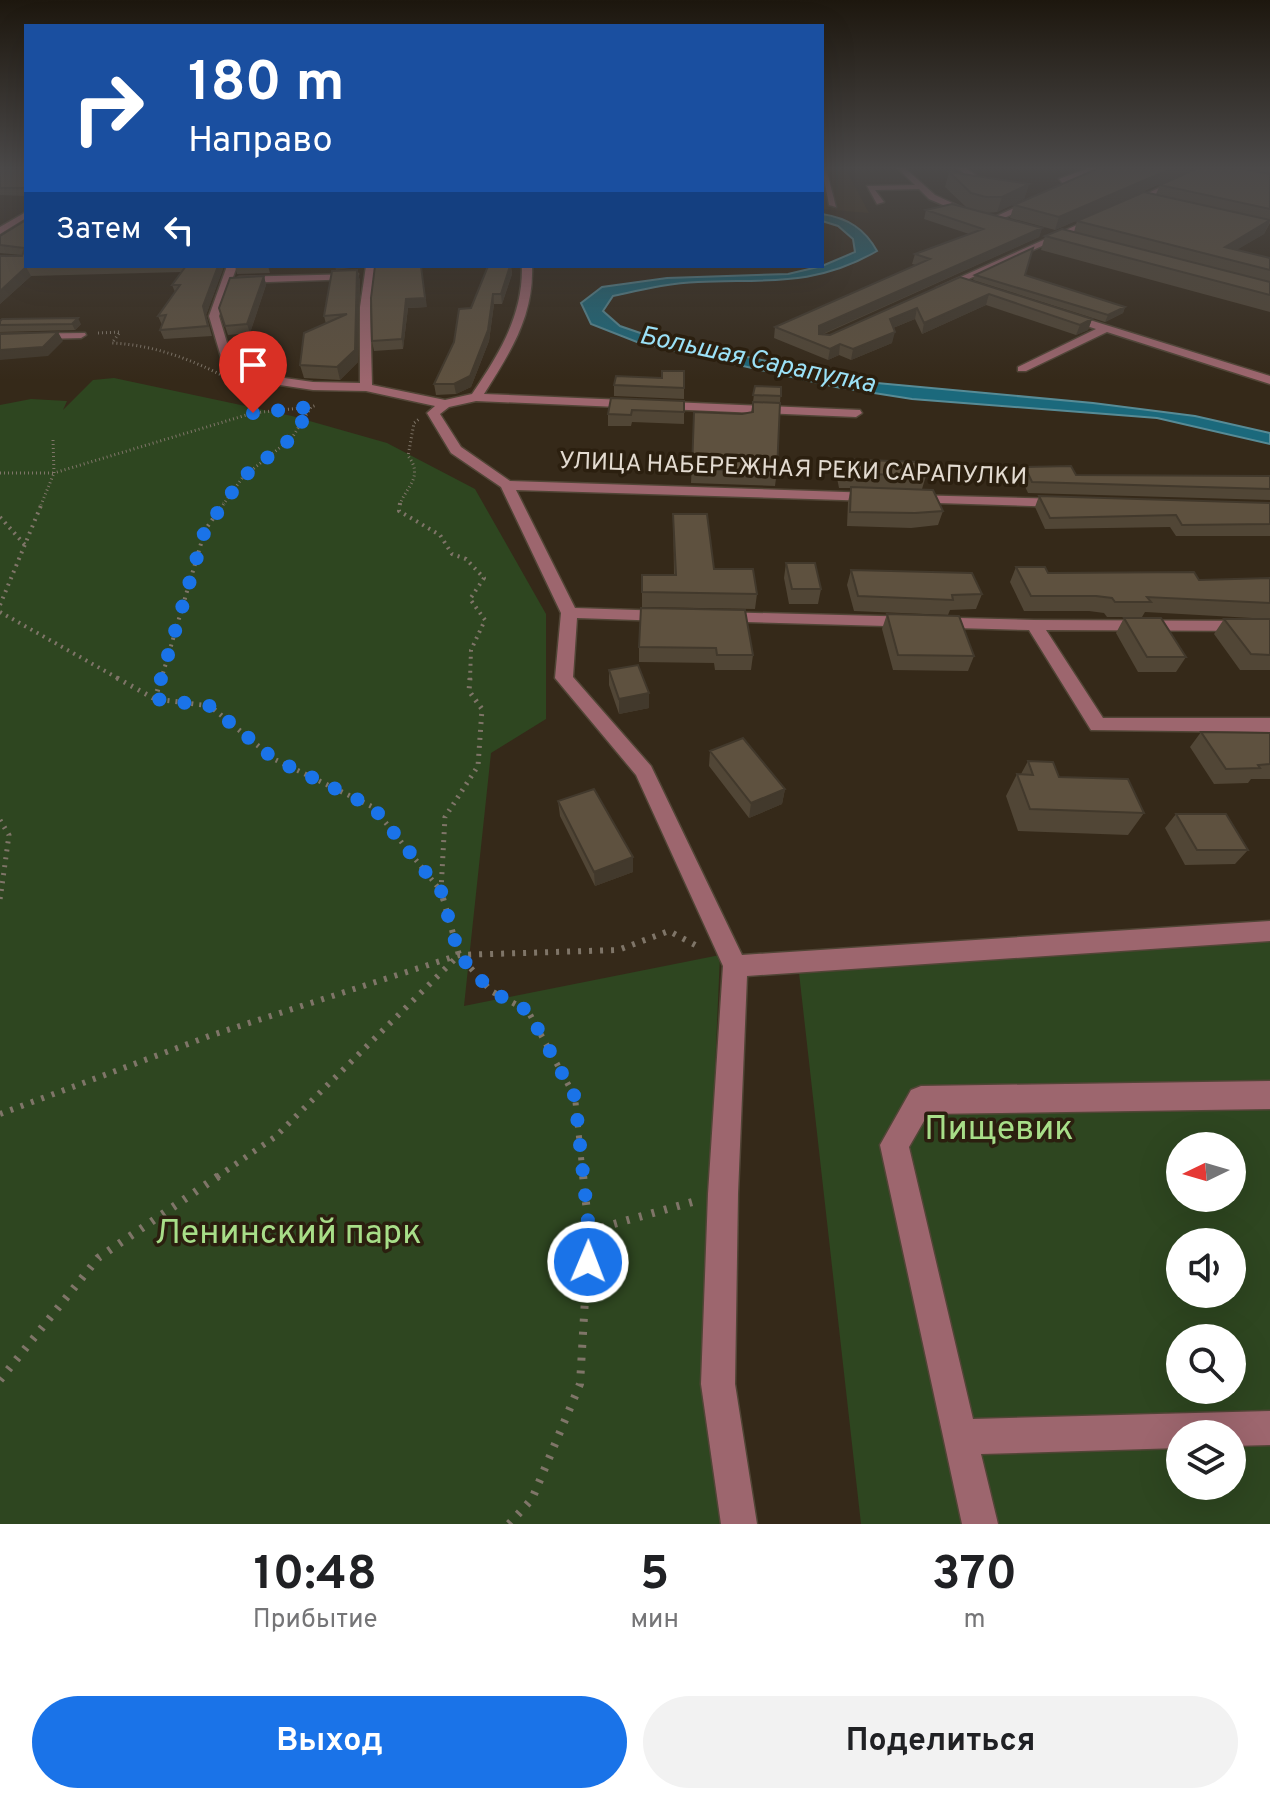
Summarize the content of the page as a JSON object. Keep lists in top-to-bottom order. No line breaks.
{"streets":{"street":["УЛИЦА НАБЕРЕЖНАЯ РЕКИ САРАПУЛКИ"]},"water":["Большая Сарапулка"],"parks":["Пищевик","Ленинский парк"],"north":"left","page":{"turn":["180 m","Направо"],"then":"Затем","eta":["10:48","Прибытие","5","мин","370","m"],"buttons":["Выход","Поделиться"]}}
